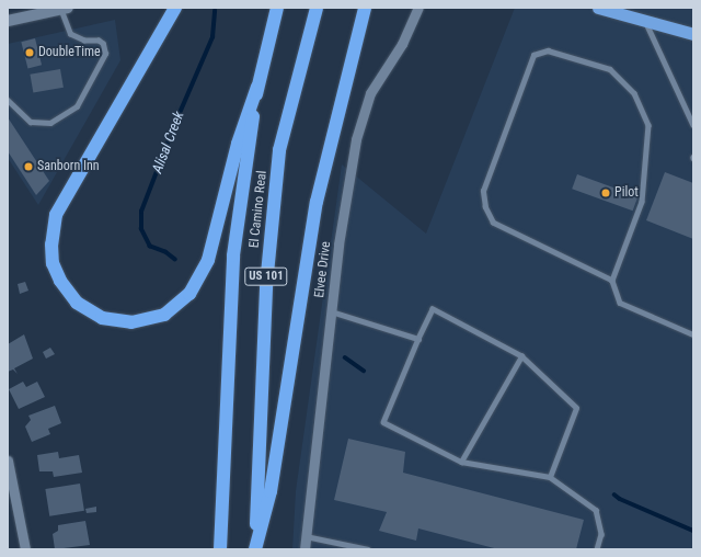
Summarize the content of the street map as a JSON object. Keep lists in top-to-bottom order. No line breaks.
{"streets":{"highway":["El Camino Real","US 101"],"street":["Elvee Drive"]},"water":["Alisal Creek"],"places":["DoubleTime","Sanborn Inn","Pilot"]}
